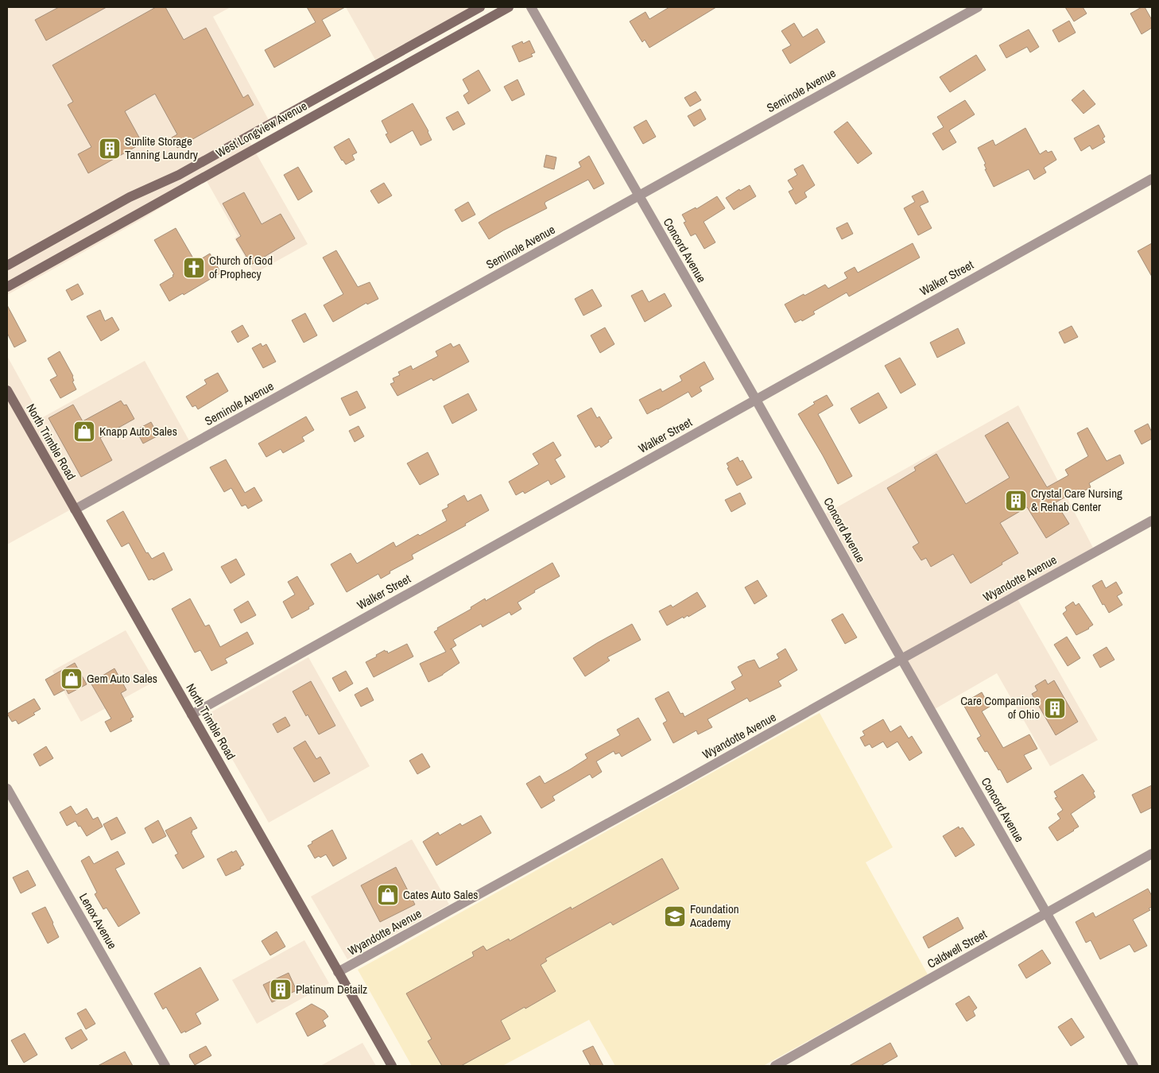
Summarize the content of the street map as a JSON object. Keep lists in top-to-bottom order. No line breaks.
{"streets":{"street":["Seminole Avenue","West Longview Avenue","Concord Avenue","Walker Street","North Trimble Road","Wyandotte Avenue","Lenox Avenue","Caldwell Street"]},"crossings":[["Seminole Avenue","Concord Avenue"],["Seminole Avenue","North Trimble Road"],["Concord Avenue","Walker Street"],["Concord Avenue","Wyandotte Avenue"],["Concord Avenue","Caldwell Street"],["Walker Street","North Trimble Road"],["North Trimble Road","Wyandotte Avenue"]],"places":{"building":["Sunlite Storage Tanning Laundry","Crystal Care Nursing & Rehab Center","Care Companions of Ohio","Platinum Detailz"],"church":["Church of God of Prophecy"],"shop":["Knapp Auto Sales","Gem Auto Sales","Cates Auto Sales"],"school or university":["Foundation Academy"]}}
